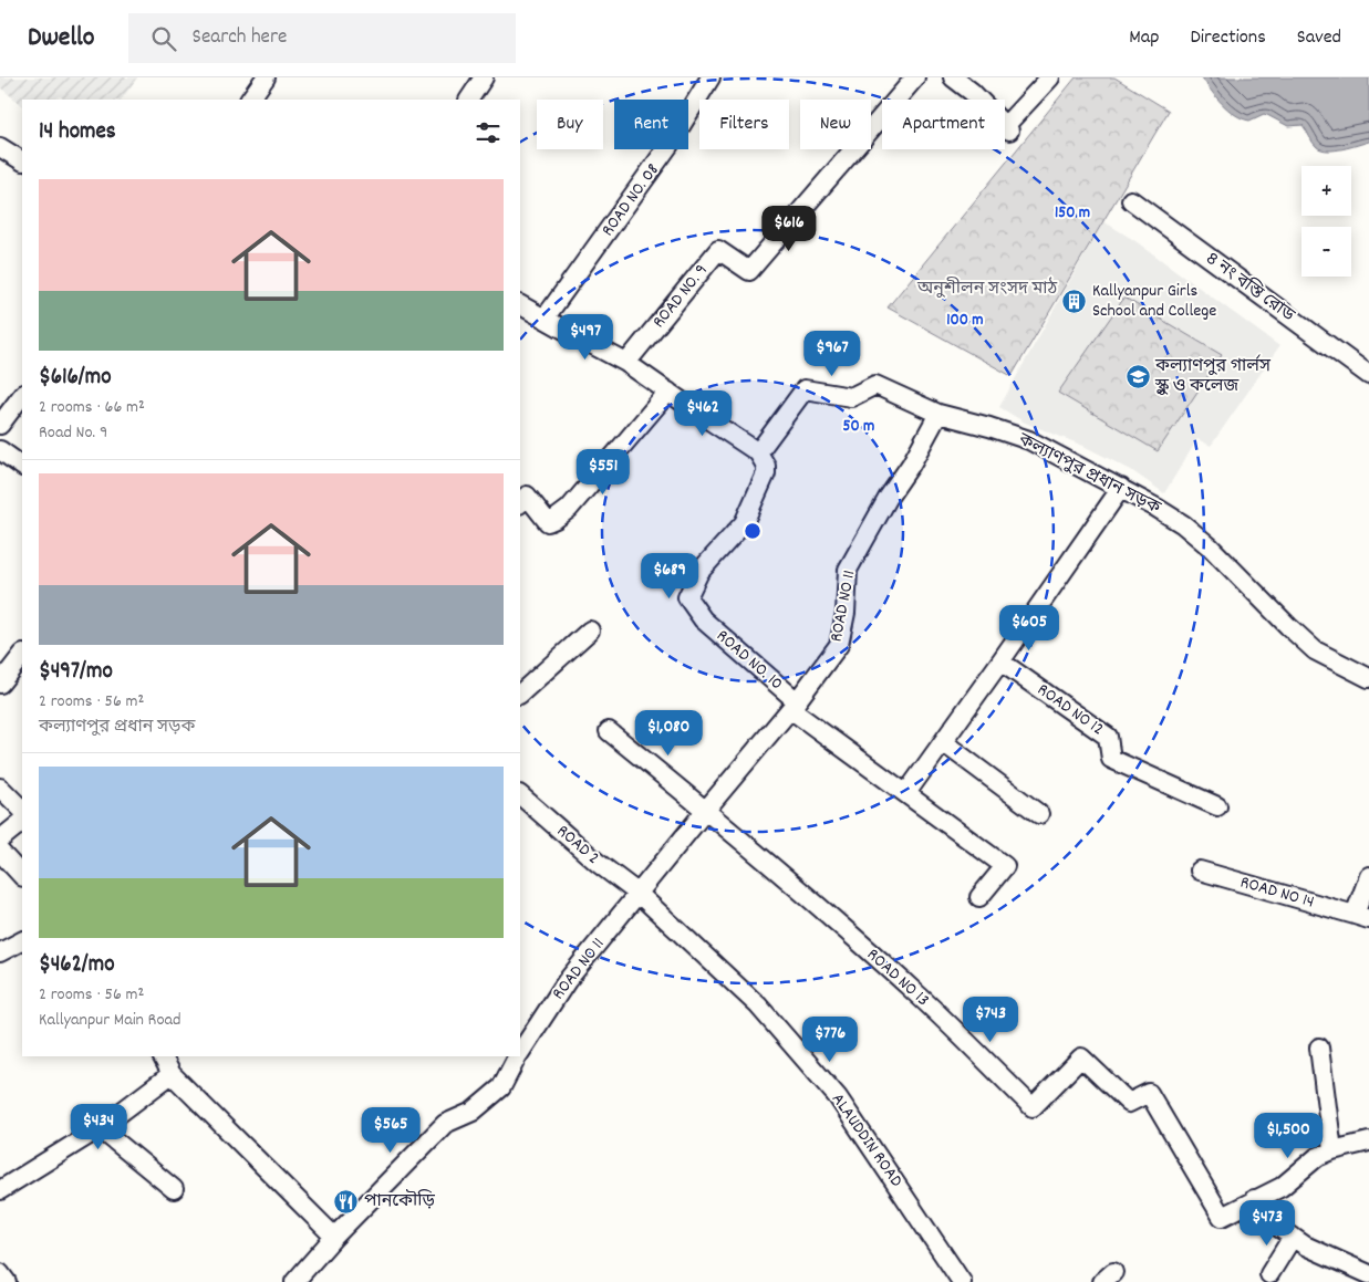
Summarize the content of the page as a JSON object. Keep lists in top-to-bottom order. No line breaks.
{"streets":{"street":["ROAD NO. 08","৪ নং বস্তি রোড","ROAD NO. 9","কল্যাণপুর প্রধান সড়ক","ROAD NO 11","ROAD NO. 10","ROAD NO 12","ROAD 2","ROAD NO 14","ROAD NO 13","ALAUDDIN ROAD"]},"crossings":[["কল্যাণপুর প্রধান সড়ক","ROAD NO 11"],["কল্যাণপুর প্রধান সড়ক","ROAD NO. 10"],["ROAD NO 11","ROAD NO. 10"],["ROAD NO 11","ROAD 2"],["ROAD NO 11","ROAD NO 13"],["ROAD NO 11","ALAUDDIN ROAD"],["ROAD 2","ALAUDDIN ROAD"]],"parks":["অনুশীলন সংসদ মাঠ"],"places":{"building":["Kallyanpur Girls School and College"],"school or university":["কল্যাণপুর গার্লস স্কুল ও কলেজ"],"restaurant":["পানকৌড়ি"]},"page":{"header":"Dwello","search":"Search here","nav":["Map","Directions","Saved"],"chip":["Buy","Rent","Filters","New","Apartment"],"heading":"14 homes","map_buttons":["+","−"],"list":[{"name":"$616/mo","note":"2 rooms · 66 m² · Road No. 9"},{"name":"$497/mo","note":"2 rooms · 56 m² · কল্যাণপুর প্রধান সড়ক"},{"name":"$462/mo","note":"2 rooms · 56 m² · Kallyanpur Main Road"}],"price":["$616","$497","$967","$462","$551","$689","$605","$1,080","$743","$776","$434","$565","$1,500","$473"]},"rings":["150 m","100 m","50 m"]}
